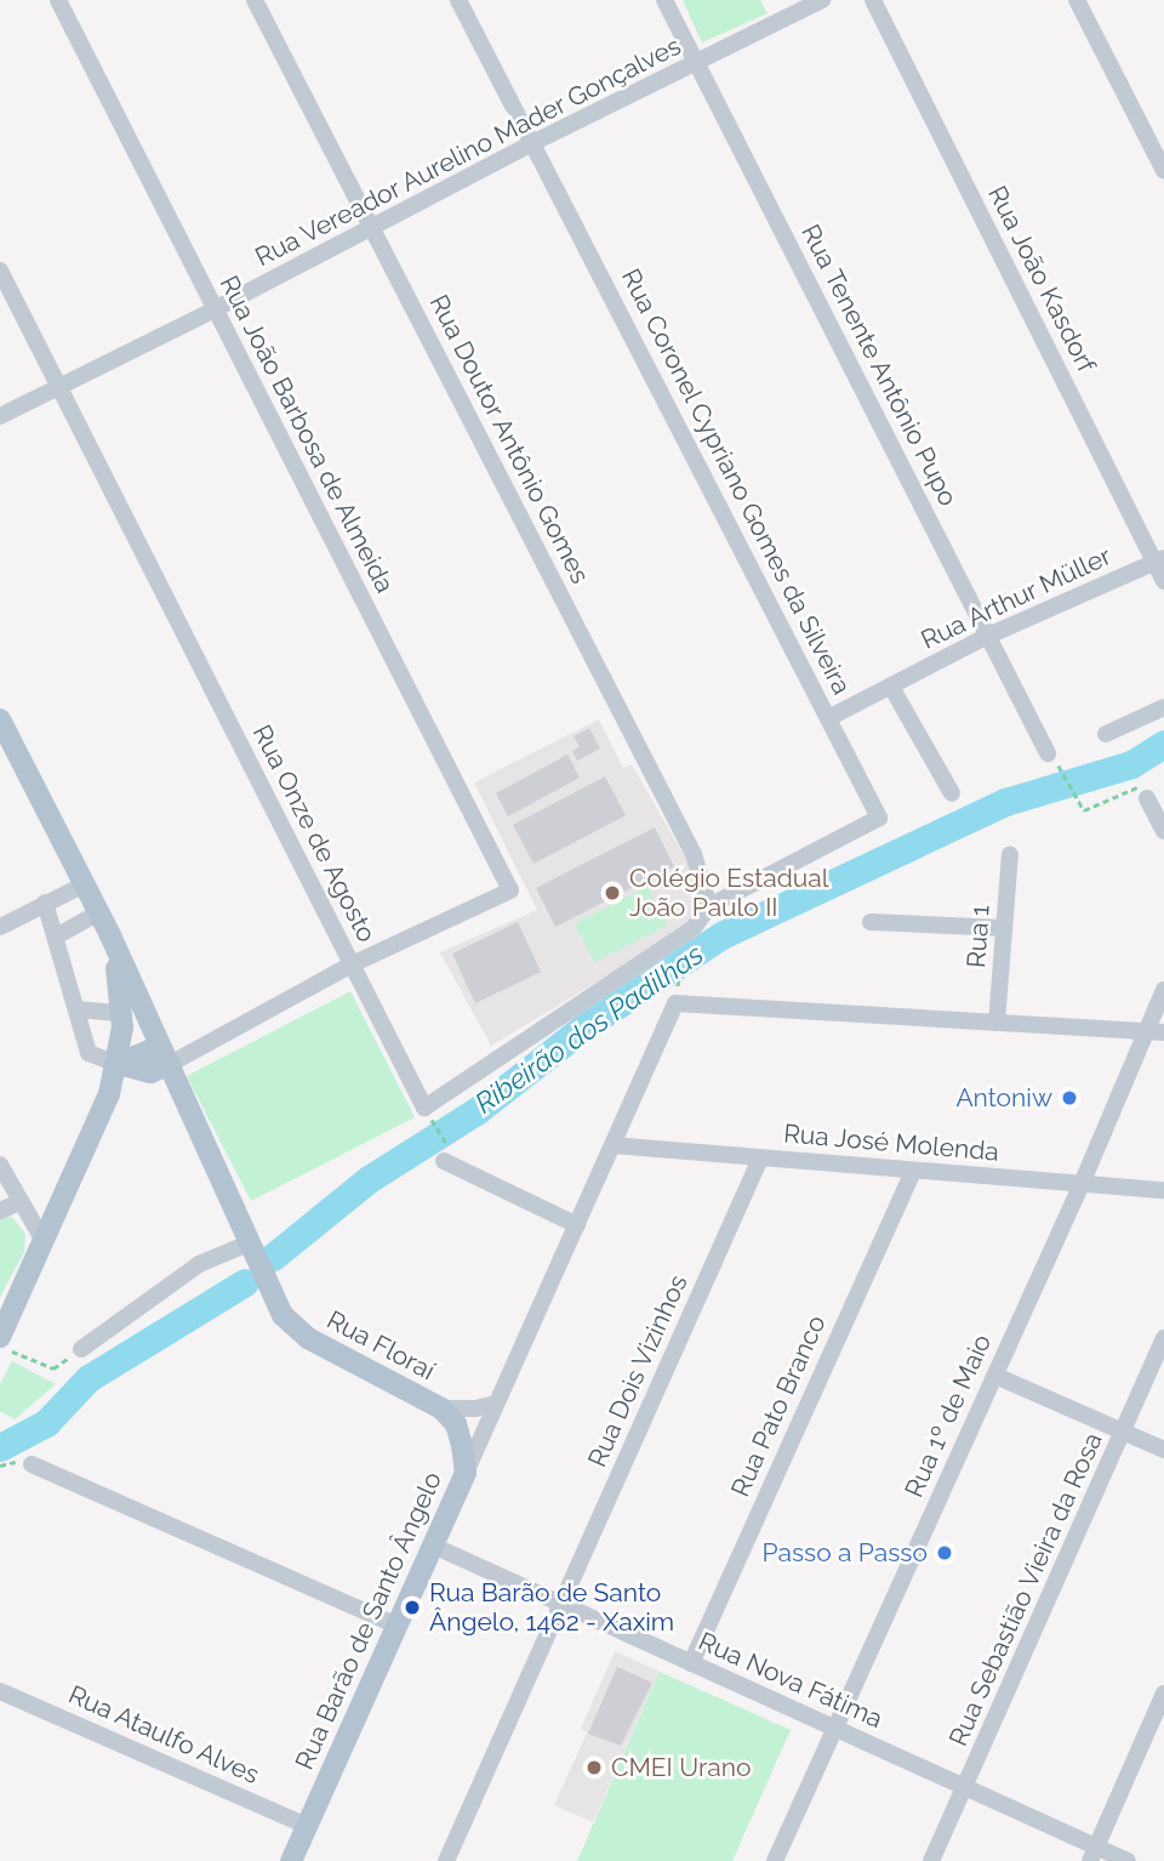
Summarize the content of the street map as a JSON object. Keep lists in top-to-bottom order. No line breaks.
{"streets":{"main road":["Rua Floraí","Rua Barão de Santo Ângelo"],"street":["Rua Vereador Aurelino Mader Gonçalves","Rua João Kasdorf","Rua Tenente Antônio Pupo","Rua João Barbosa de Almeida","Rua Doutor Antônio Gomes","Rua Coronel Cypriano Gomes da Silveira","Rua Arthur Müller","Rua Onze de Agosto","Rua 1","Rua José Molenda","Rua Dois Vizinhos","Rua Pato Branco","Rua 1º de Maio","Rua Sebastião Vieira da Rosa","Rua Nova Fátima","Rua Ataulfo Alves"]},"crossings":[["Rua Vereador Aurelino Mader Gonçalves","Rua Tenente Antônio Pupo"],["Rua Vereador Aurelino Mader Gonçalves","Rua João Barbosa de Almeida"],["Rua Vereador Aurelino Mader Gonçalves","Rua Doutor Antônio Gomes"],["Rua Vereador Aurelino Mader Gonçalves","Rua Coronel Cypriano Gomes da Silveira"],["Rua Vereador Aurelino Mader Gonçalves","Rua Onze de Agosto"],["Rua João Kasdorf","Rua Arthur Müller"],["Rua Tenente Antônio Pupo","Rua Arthur Müller"],["Rua João Barbosa de Almeida","Rua Onze de Agosto"],["Rua Doutor Antônio Gomes","Rua Coronel Cypriano Gomes da Silveira"],["Rua Doutor Antônio Gomes","Rua Onze de Agosto"],["Rua Coronel Cypriano Gomes da Silveira","Rua Arthur Müller"],["Rua Coronel Cypriano Gomes da Silveira","Rua Onze de Agosto"],["Rua 1","Rua Barão de Santo Ângelo"],["Rua José Molenda","Rua Dois Vizinhos"],["Rua José Molenda","Rua Pato Branco"],["Rua José Molenda","Rua 1º de Maio"],["Rua José Molenda","Rua Barão de Santo Ângelo"],["Rua Floraí","Rua Barão de Santo Ângelo"],["Rua Dois Vizinhos","Rua Nova Fátima"],["Rua Pato Branco","Rua Nova Fátima"],["Rua 1º de Maio","Rua Nova Fátima"],["Rua Sebastião Vieira da Rosa","Rua Nova Fátima"],["Rua Barão de Santo Ângelo","Rua Nova Fátima"],["Rua Barão de Santo Ângelo","Rua Ataulfo Alves"]],"water":["Ribeirão dos Padilhas"],"places":["Colégio Estadual João Paulo II","Antoniw","Passo a Passo","Rua Barão de Santo Ângelo, 1462 - Xaxim","CMEI Urano"]}
